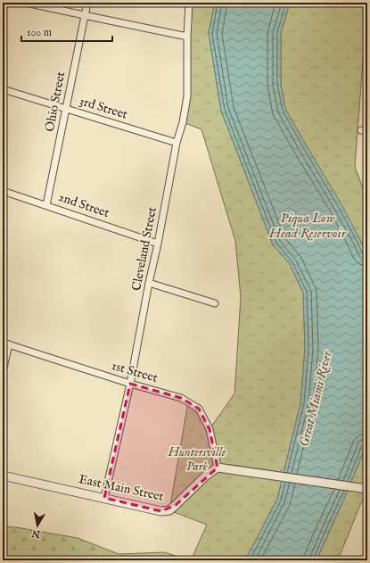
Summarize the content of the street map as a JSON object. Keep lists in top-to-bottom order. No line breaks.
{"streets":{"street":["Ohio Street","3rd Street","2nd Street","Cleveland Street","1st Street","East Main Street"]},"crossings":[["Ohio Street","3rd Street"],["Ohio Street","2nd Street"],["3rd Street","Cleveland Street"],["2nd Street","Cleveland Street"],["Cleveland Street","1st Street"],["Cleveland Street","East Main Street"],["1st Street","East Main Street"]],"water":["Piqua Low Head Reservoir","Great Miami River"],"parks":["Huntersville Park"],"scale_bar":"100 m","north":"bottom"}
